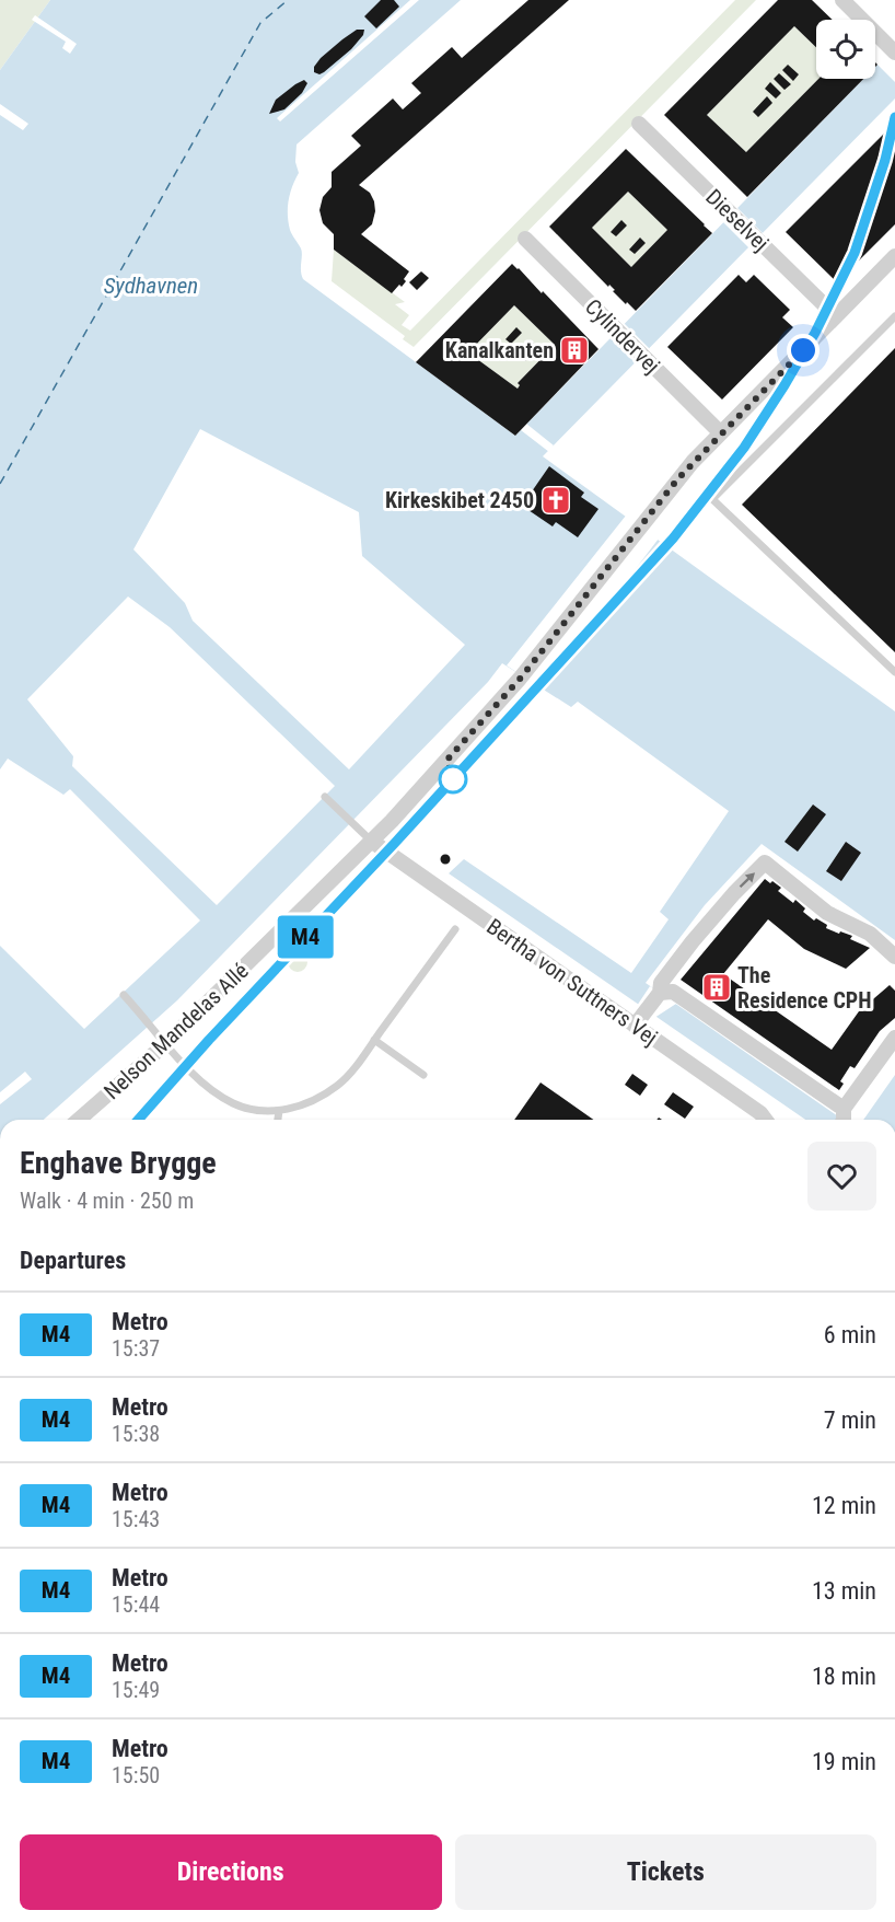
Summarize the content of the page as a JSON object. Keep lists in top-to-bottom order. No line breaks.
{"streets":{"street":["Dieselvej","Cylindervej","Bertha von Suttners Vej","Nelson Mandelas Allé"]},"crossings":[["Dieselvej","Nelson Mandelas Allé"],["Cylindervej","Nelson Mandelas Allé"],["Bertha von Suttners Vej","Nelson Mandelas Allé"]],"water":["Sydhavnen"],"places":{"building":["Kanalkanten","The Residence CPH"],"church":["Kirkeskibet 2450"]},"lines":["metro line M4"],"page":{"on_map":"M4","heading":[["Enghave Brygge","Walk · 4 min · 250 m"],"Departures"],"list":[{"mark":"M4","name":"Metro","note":"15:37","value":"6 min"},{"mark":"M4","name":"Metro","note":"15:38","value":"7 min"},{"mark":"M4","name":"Metro","note":"15:43","value":"12 min"},{"mark":"M4","name":"Metro","note":"15:44","value":"13 min"},{"mark":"M4","name":"Metro","note":"15:49","value":"18 min"},{"mark":"M4","name":"Metro","note":"15:50","value":"19 min"}],"buttons":["Directions","Tickets"]}}
